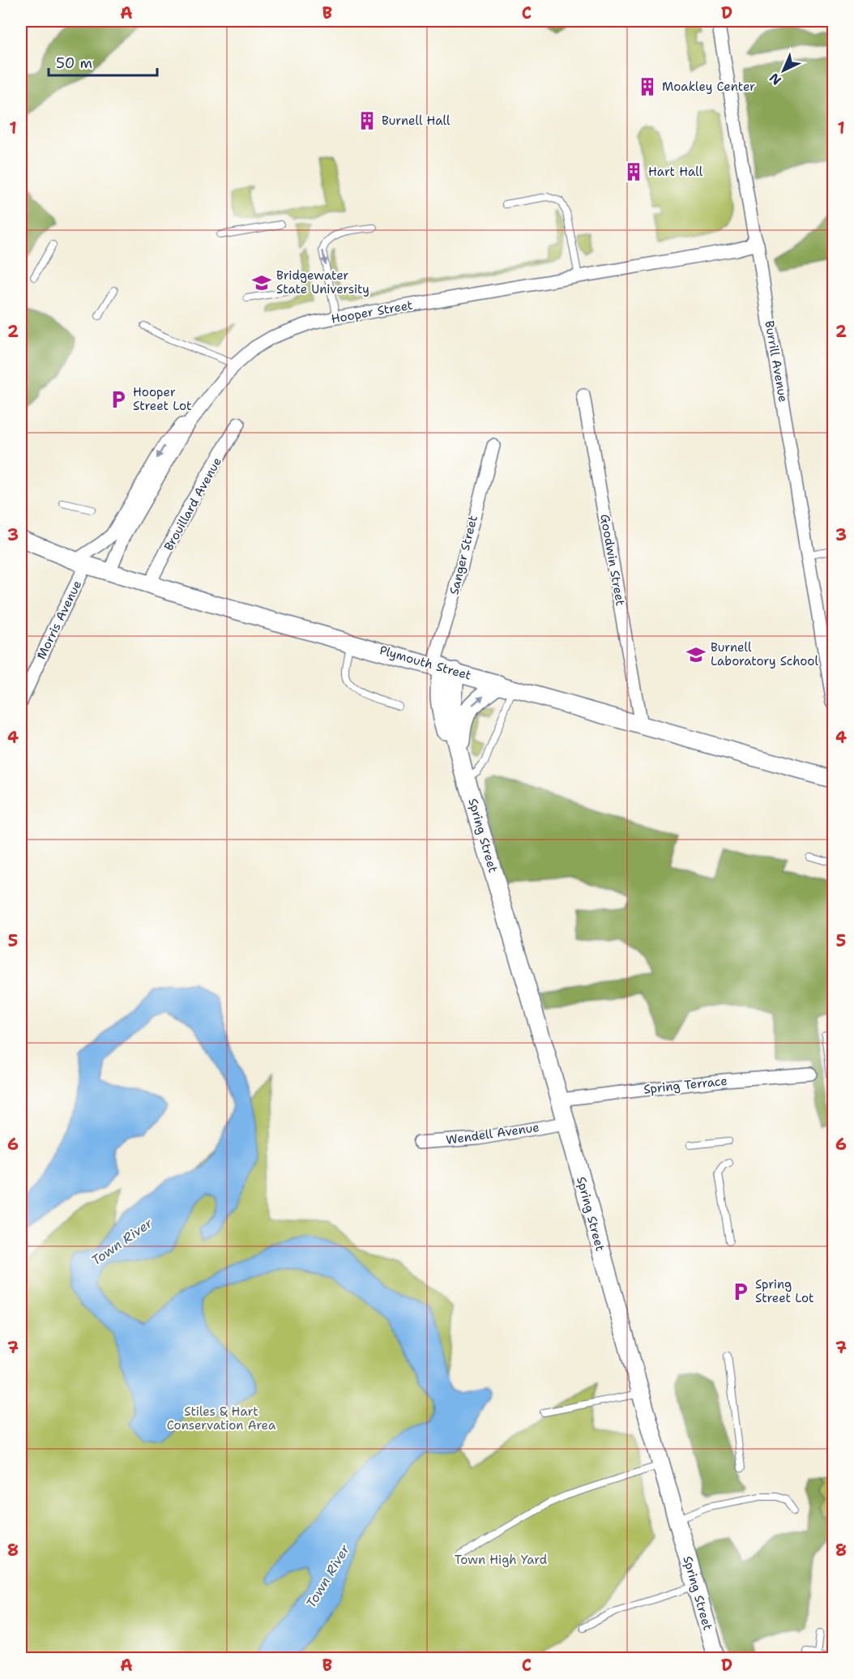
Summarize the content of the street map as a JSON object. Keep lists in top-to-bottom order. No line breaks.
{"streets":{"street":["Hooper Street","Burrill Avenue","Brouillard Avenue","Sanger Street","Goodwin Street","Morris Avenue","Plymouth Street","Spring Street","Spring Terrace","Wendell Avenue"]},"crossings":[["Hooper Street","Burrill Avenue"],["Hooper Street","Plymouth Street"],["Brouillard Avenue","Plymouth Street"],["Sanger Street","Plymouth Street"],["Sanger Street","Spring Street"],["Goodwin Street","Plymouth Street"],["Morris Avenue","Plymouth Street"],["Plymouth Street","Spring Street"],["Spring Street","Spring Terrace"],["Spring Street","Wendell Avenue"]],"water":["Town River"],"parks":["Stiles & Hart Conservation Area","Town High Yard"],"places":{"building":["Moakley Center","Burnell Hall","Hart Hall"],"school or university":["Bridgewater State University","Burnell Laboratory School"],"parking":["Hooper Street Lot","Spring Street Lot"]},"scale_bar":"50 m","north":"bottom left","grid":{"columns":["A","B","C","D"],"rows":["1","2","3","4","5","6","7","8"]}}
